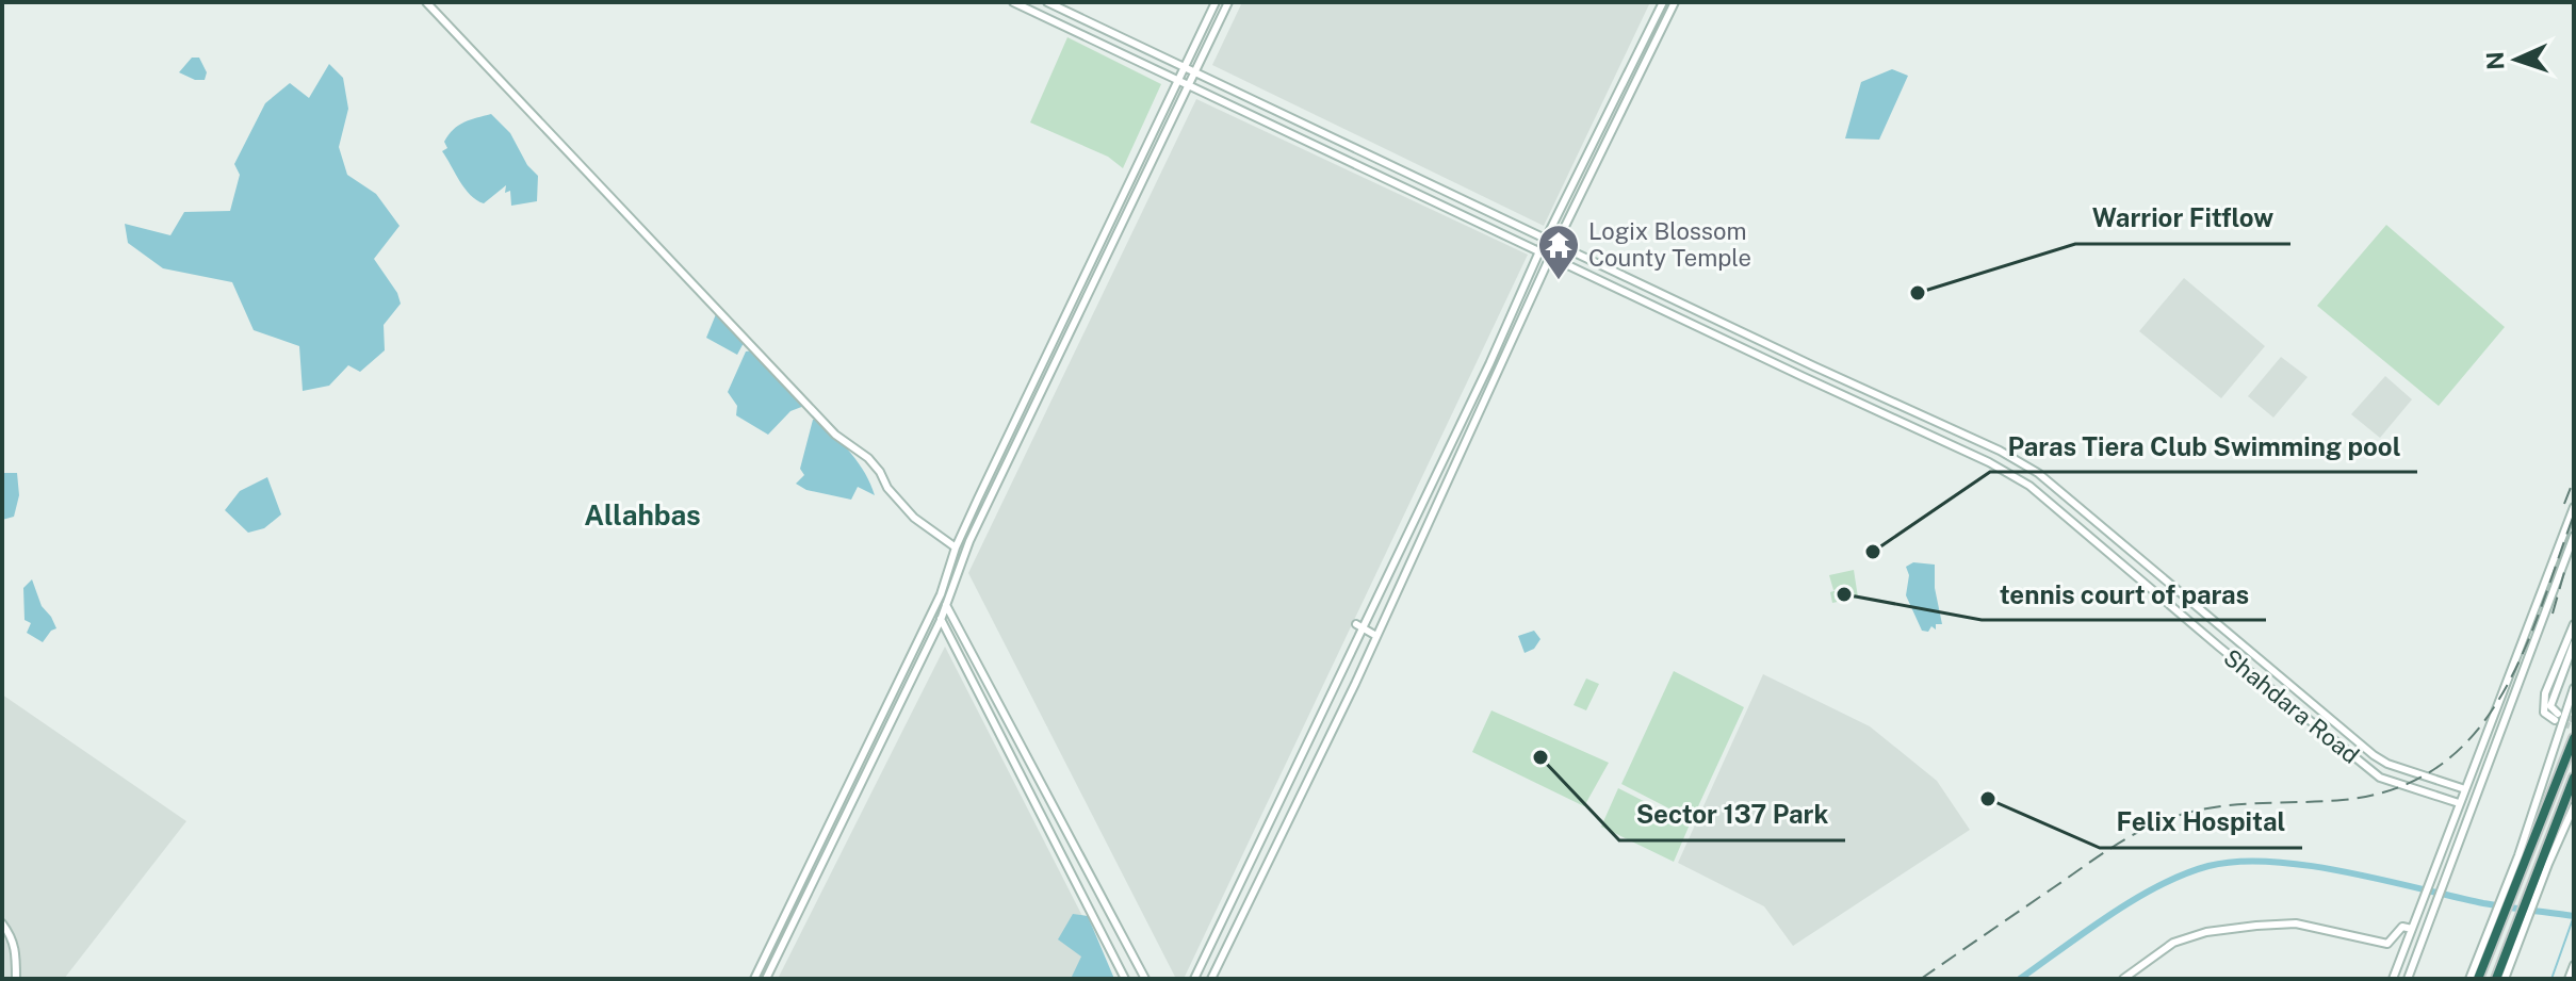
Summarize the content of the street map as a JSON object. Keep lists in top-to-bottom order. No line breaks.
{"streets":{"street":["Shahdara Road"]},"districts":["Allahbas"],"places":{"temple":["Logix Blossom County Temple"],"other":["Warrior Fitflow","Paras Tiera Club Swimming pool","tennis court of paras","Sector 137 Park","Felix Hospital"]},"north":"left"}
